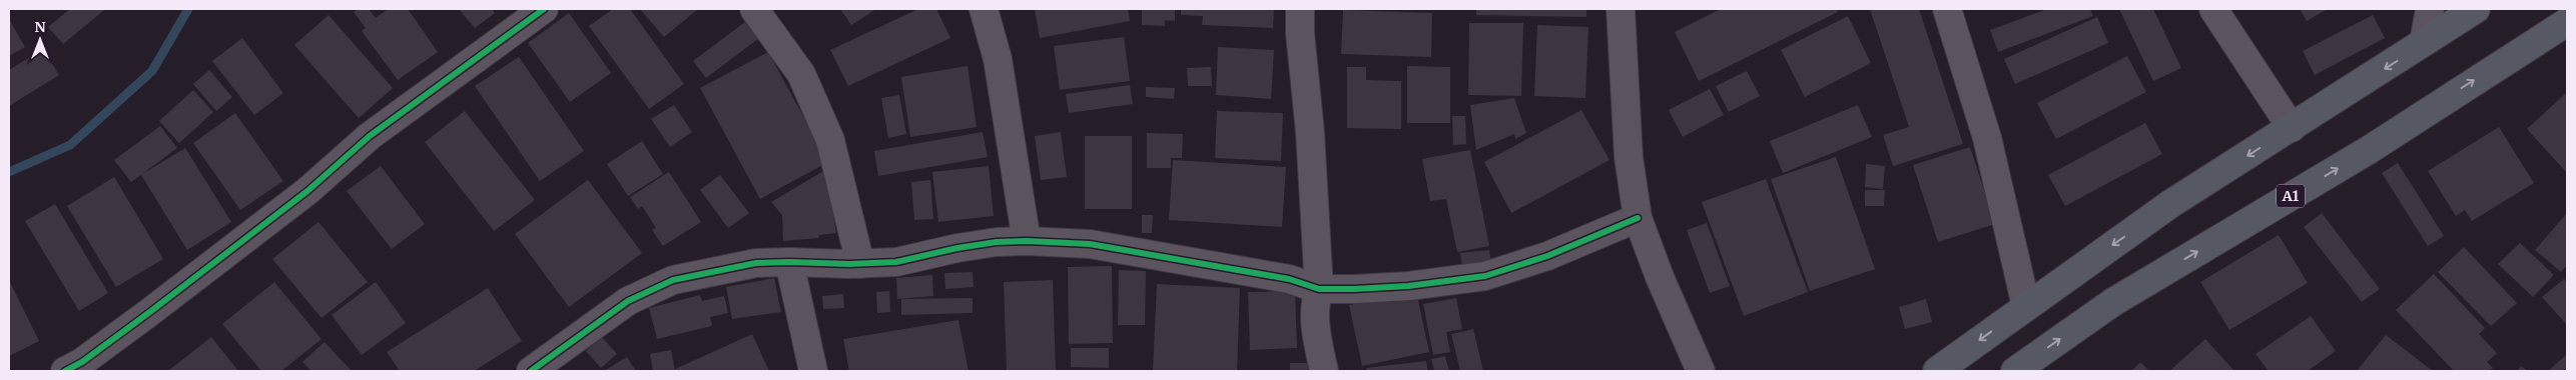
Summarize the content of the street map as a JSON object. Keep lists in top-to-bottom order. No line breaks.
{"streets":{"highway":["A1"]},"north":"top"}
